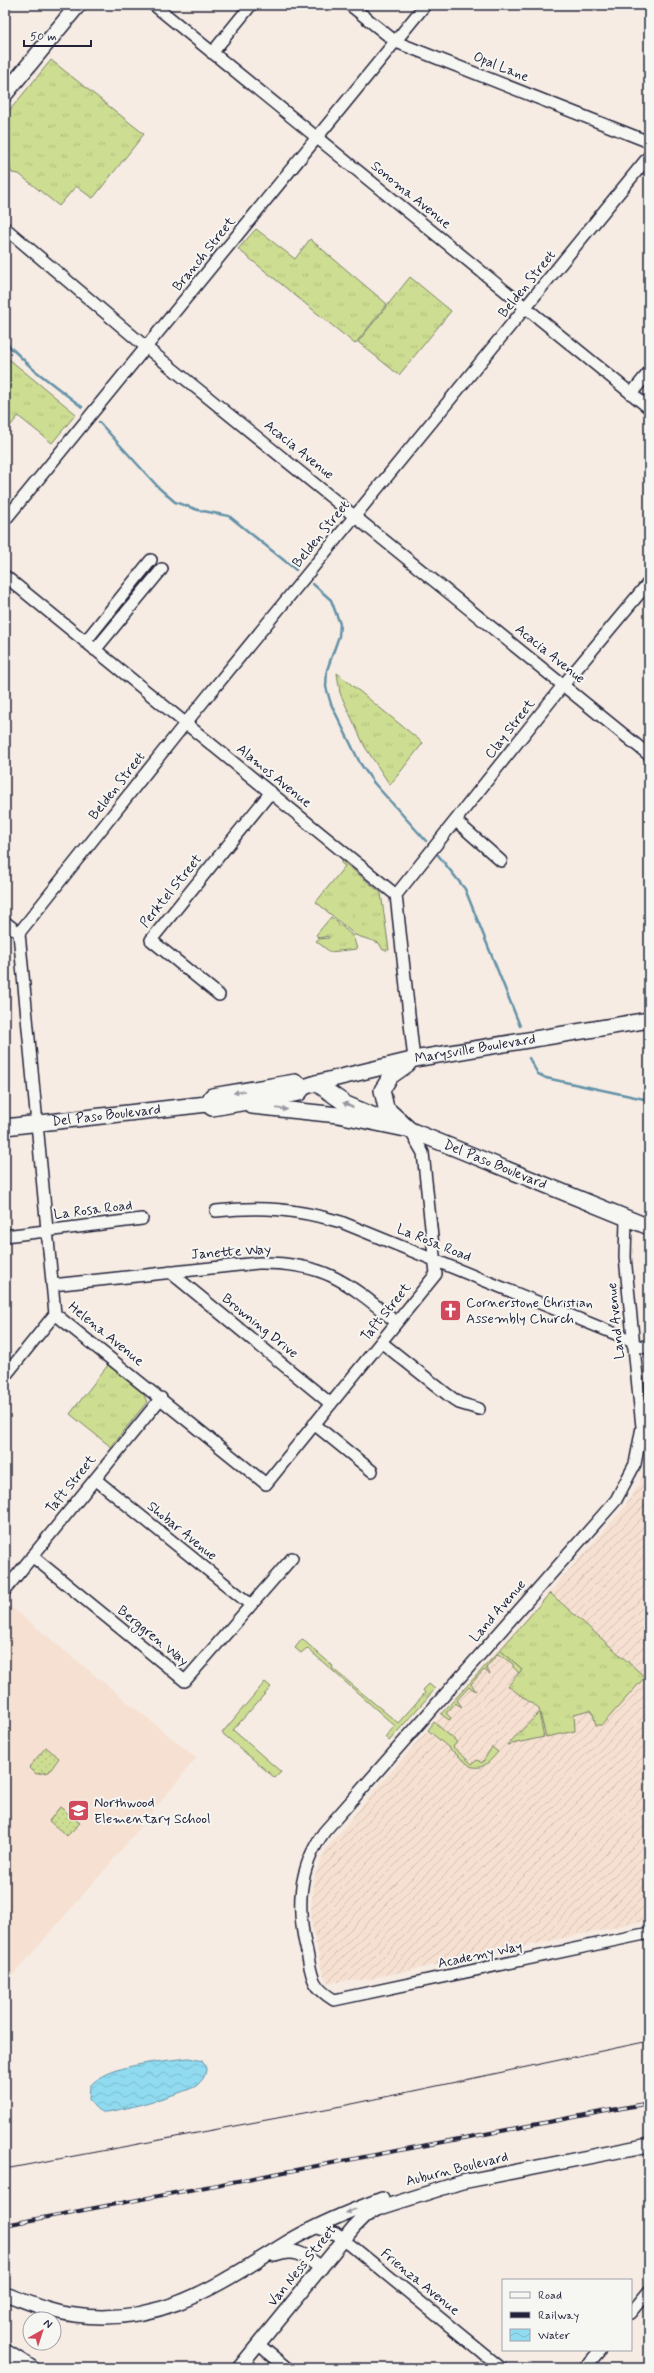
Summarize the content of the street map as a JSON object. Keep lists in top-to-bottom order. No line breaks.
{"streets":{"main road":["Marysville Boulevard","Del Paso Boulevard"],"street":["Opal Lane","Sonoma Avenue","Branch Street","Belden Street","Acacia Avenue","Clay Street","Alamos Avenue","Perktel Street","La Rosa Road","Janette Way","Taft Street","Land Avenue","Browning Drive","Helena Avenue","Shobar Avenue","Berggren Way","Academy Way","Auburn Boulevard","Van Ness Street","Frienza Avenue"]},"crossings":[["Opal Lane","Branch Street"],["Sonoma Avenue","Branch Street"],["Sonoma Avenue","Belden Street"],["Branch Street","Acacia Avenue"],["Belden Street","Acacia Avenue"],["Belden Street","Alamos Avenue"],["Belden Street","Helena Avenue"],["Acacia Avenue","Clay Street"],["Clay Street","Alamos Avenue"],["Alamos Avenue","Perktel Street"],["Marysville Boulevard","Del Paso Boulevard"],["Del Paso Boulevard","Taft Street"],["Del Paso Boulevard","Land Avenue"],["Del Paso Boulevard","Helena Avenue"],["La Rosa Road","Taft Street"],["La Rosa Road","Land Avenue"],["La Rosa Road","Helena Avenue"],["Janette Way","Taft Street"],["Janette Way","Browning Drive"],["Janette Way","Helena Avenue"],["Taft Street","Browning Drive"],["Taft Street","Helena Avenue"],["Taft Street","Shobar Avenue"],["Taft Street","Berggren Way"],["Land Avenue","Academy Way"],["Shobar Avenue","Berggren Way"],["Auburn Boulevard","Van Ness Street"],["Auburn Boulevard","Frienza Avenue"],["Van Ness Street","Frienza Avenue"]],"places":{"church":["Cornerstone Christian Assembly Church"],"school or university":["Northwood Elementary School"]},"legend":["Road","Railway","Water"],"scale_bar":"50 m","north":"top right"}
